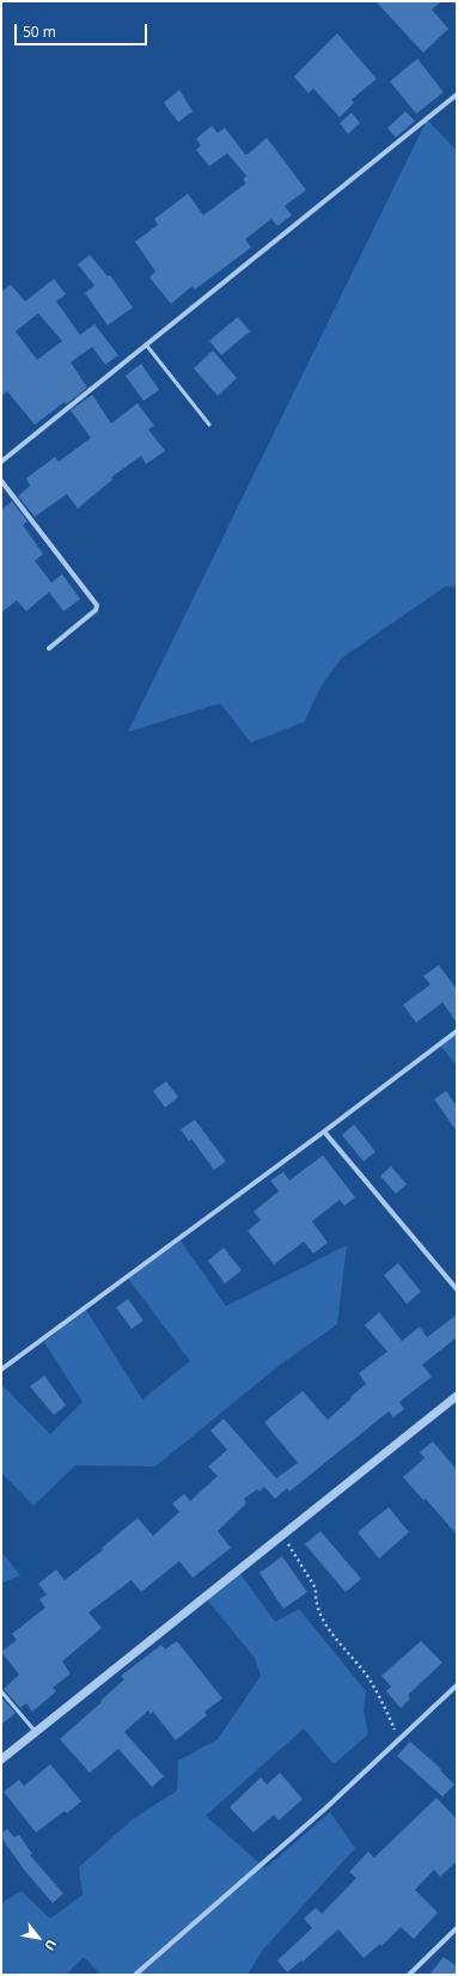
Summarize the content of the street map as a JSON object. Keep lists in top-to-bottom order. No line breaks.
{"scale_bar":"50 m","north":"bottom right"}
